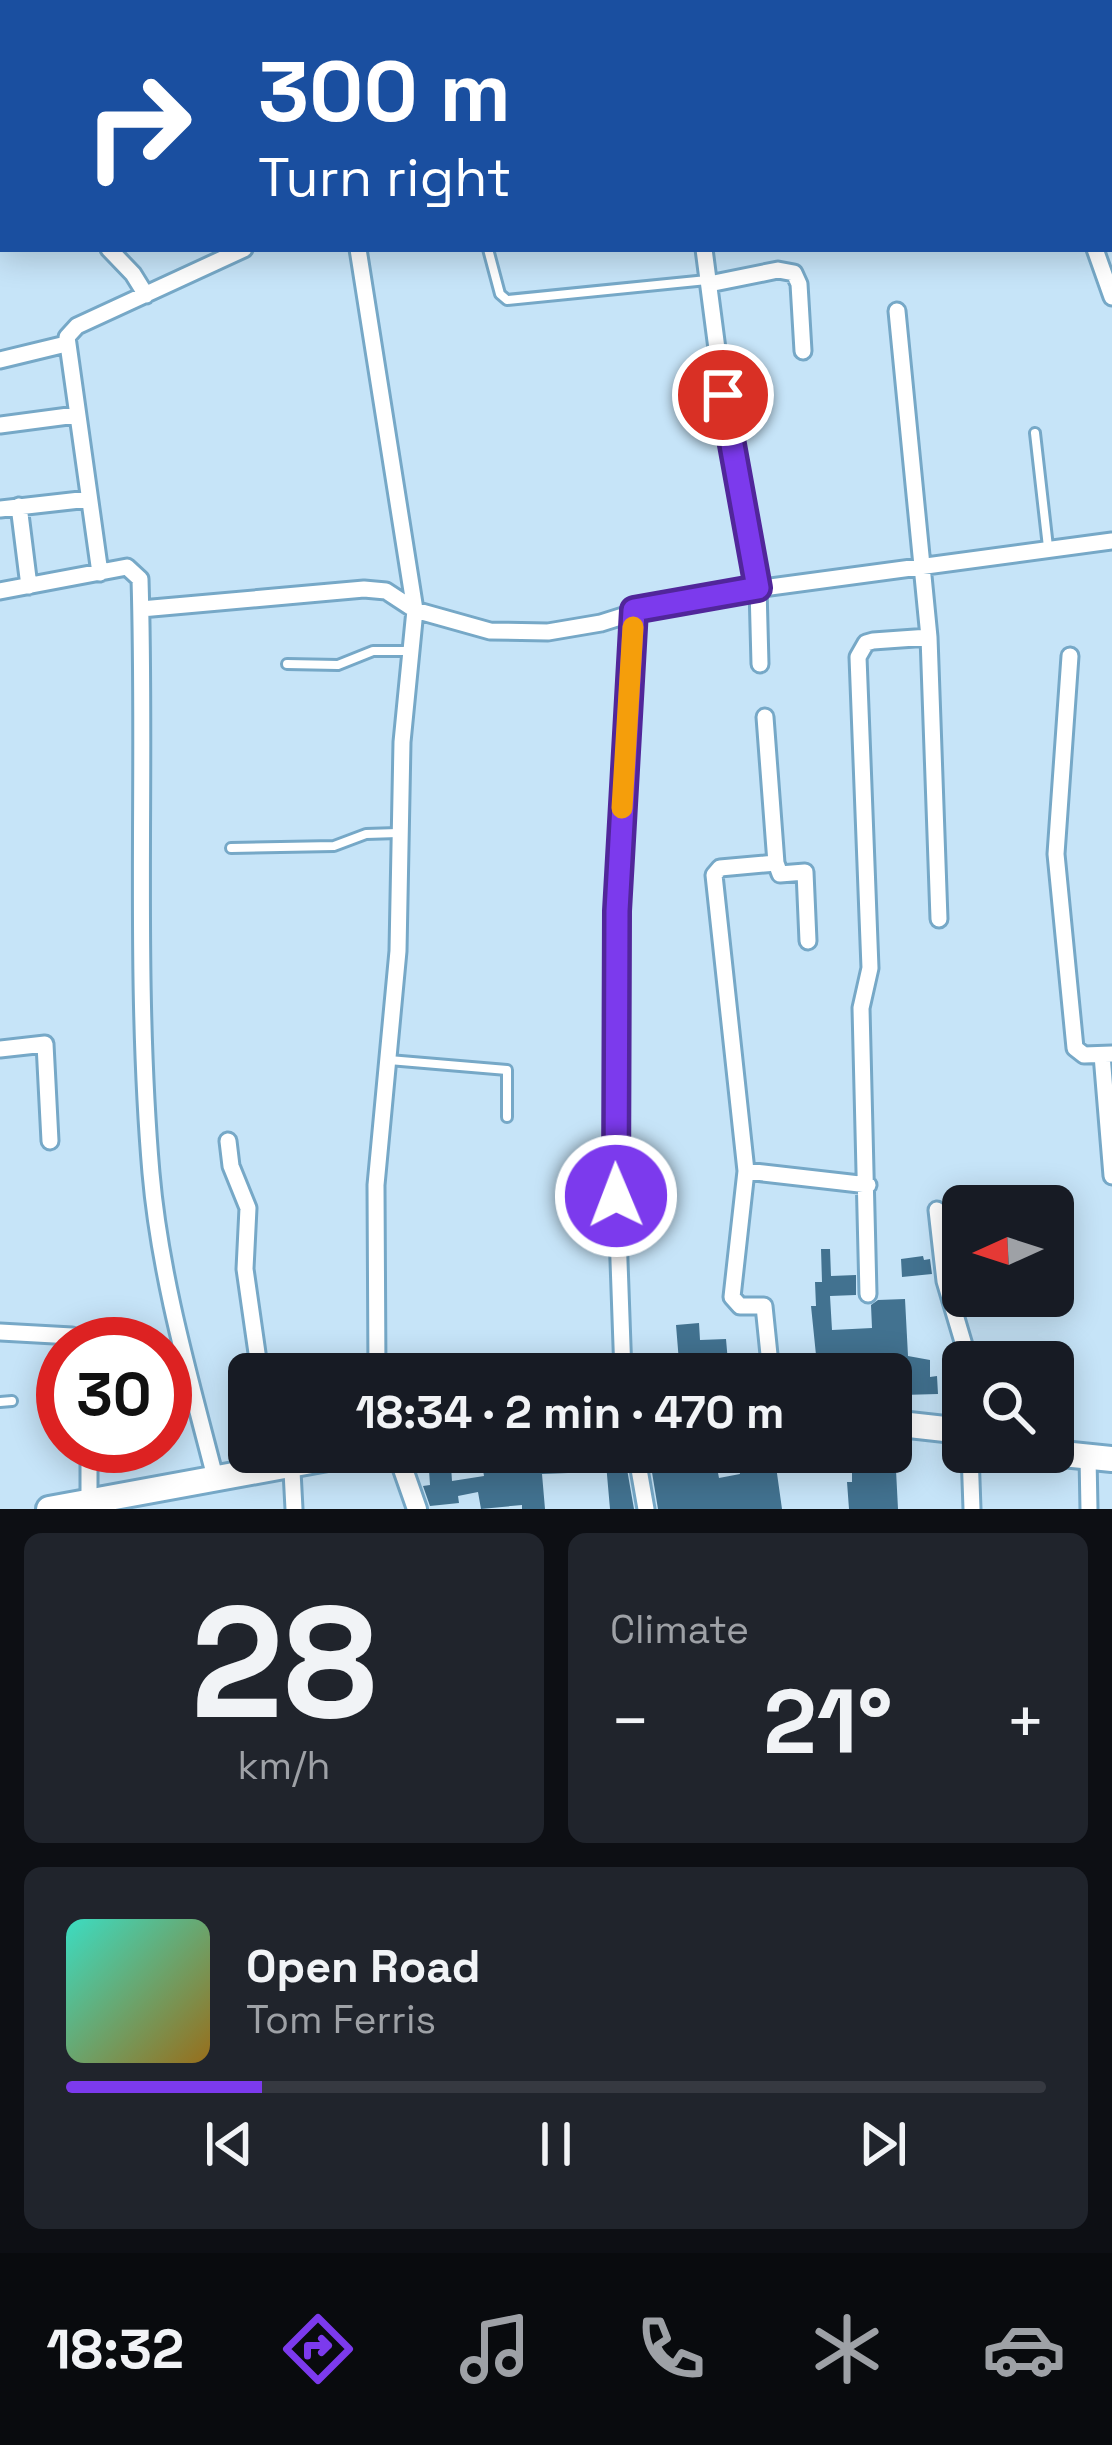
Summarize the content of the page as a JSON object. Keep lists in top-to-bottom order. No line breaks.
{"north":"left","page":{"turn":["300 m","Turn right"],"limit":"30","trip":"18:34 · 2 min · 470 m","tile":[["28","km/h"],"Climate"],"heat":["−","21°","+"],"song":["Open Road","Tom Ferris"],"tabs":"18:32"}}
